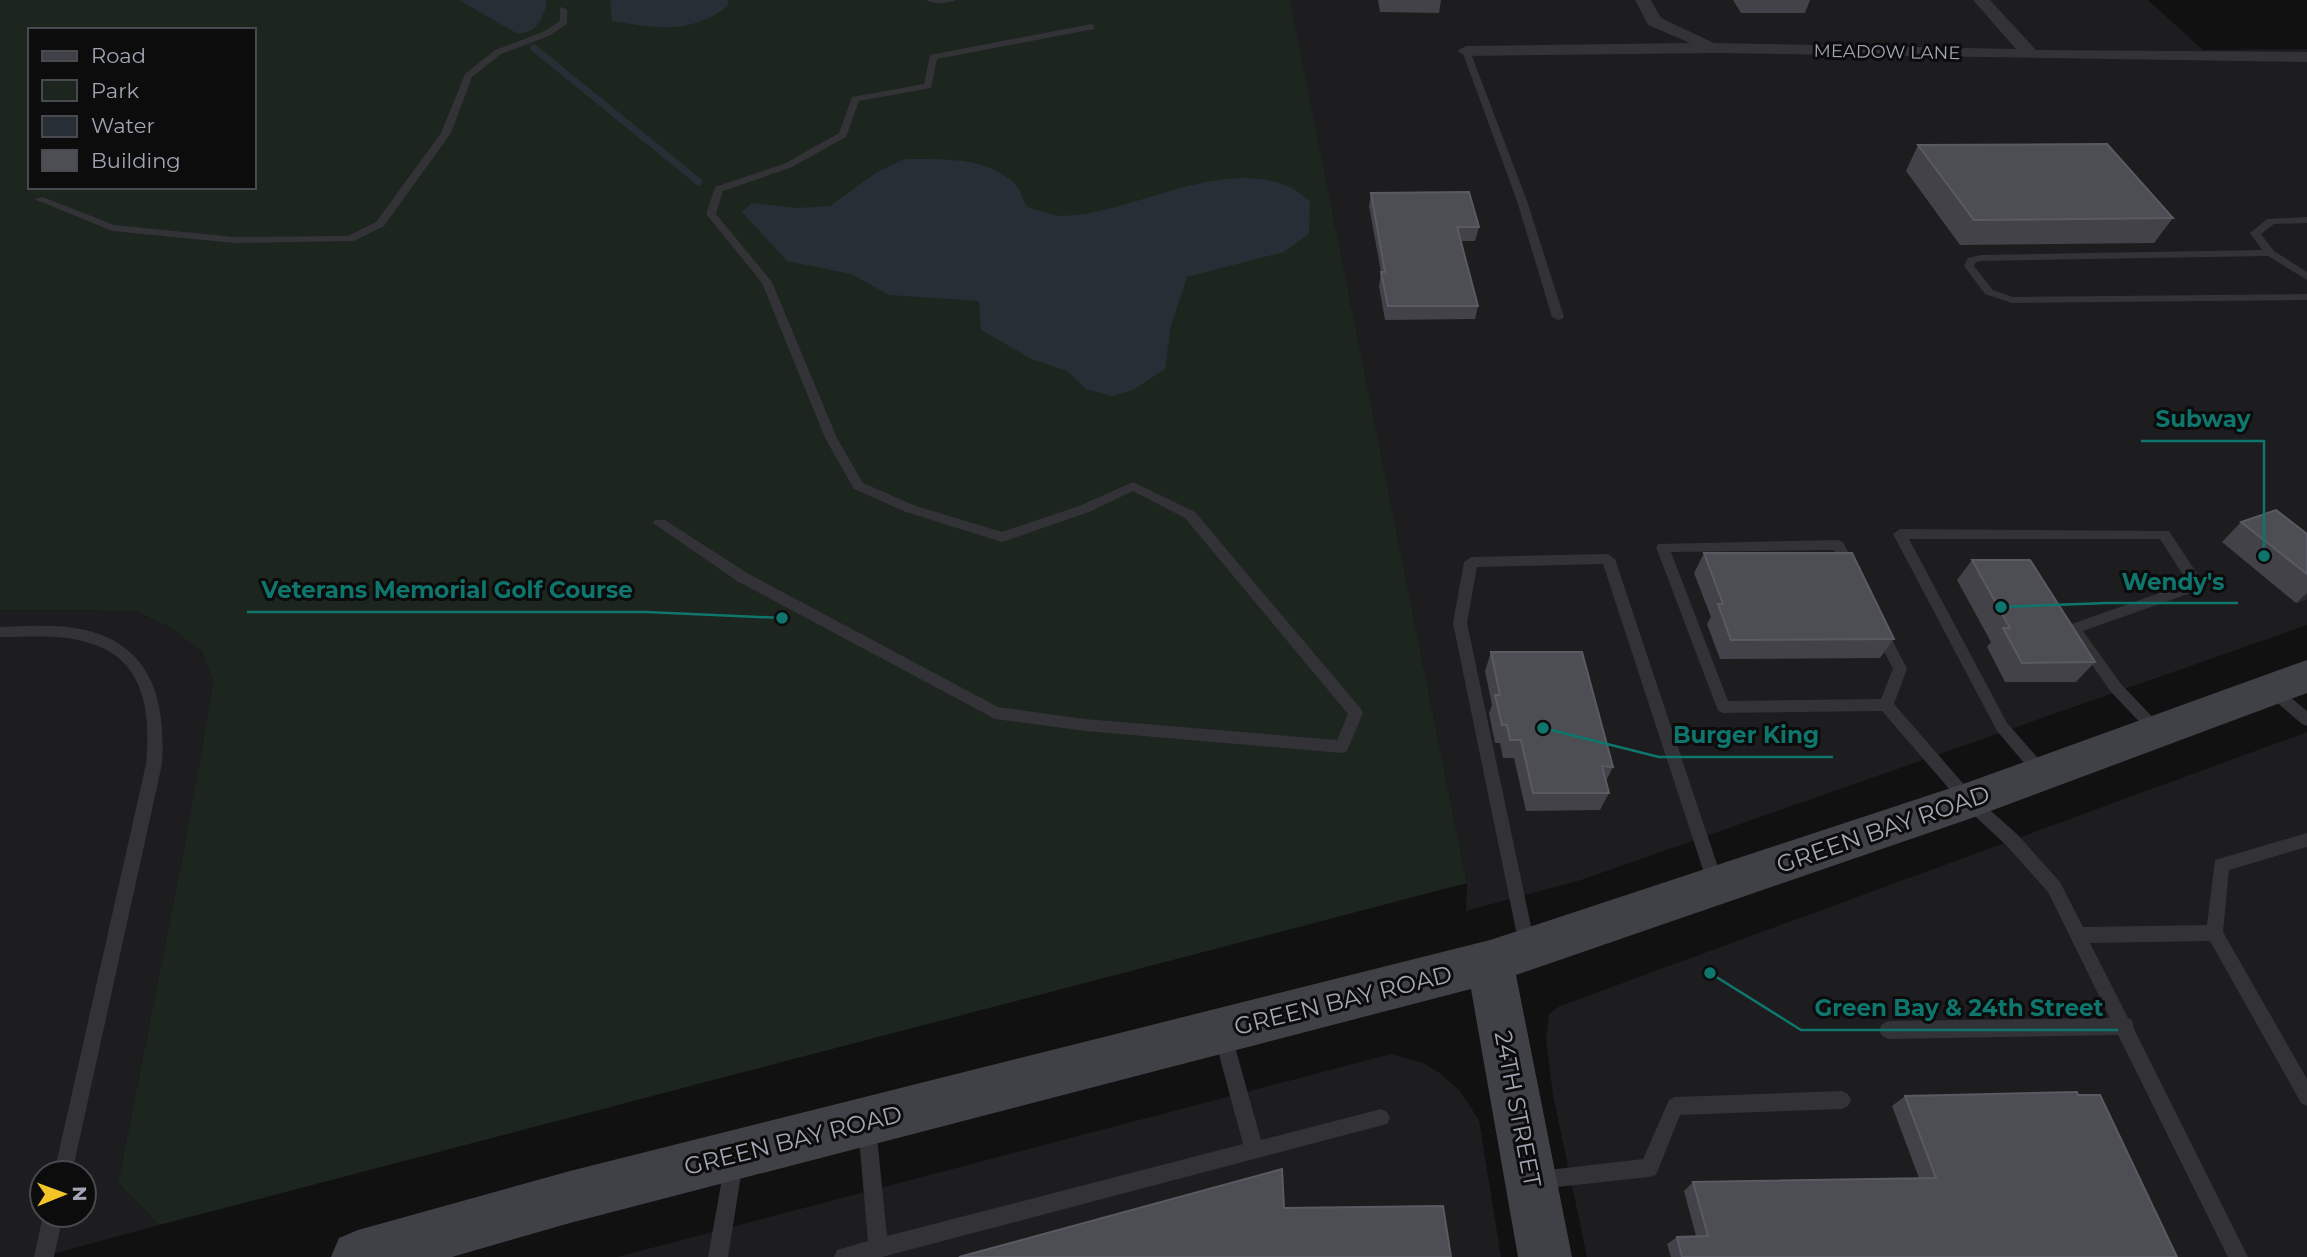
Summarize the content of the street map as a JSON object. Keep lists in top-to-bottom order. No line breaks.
{"streets":{"main road":["GREEN BAY ROAD","24TH STREET"],"street":["MEADOW LANE"]},"crossings":[["GREEN BAY ROAD","24TH STREET"]],"places":["Subway","Wendy's","Veterans Memorial Golf Course","Burger King","Green Bay & 24th Street"],"legend":["Road","Park","Water","Building"],"north":"right"}
